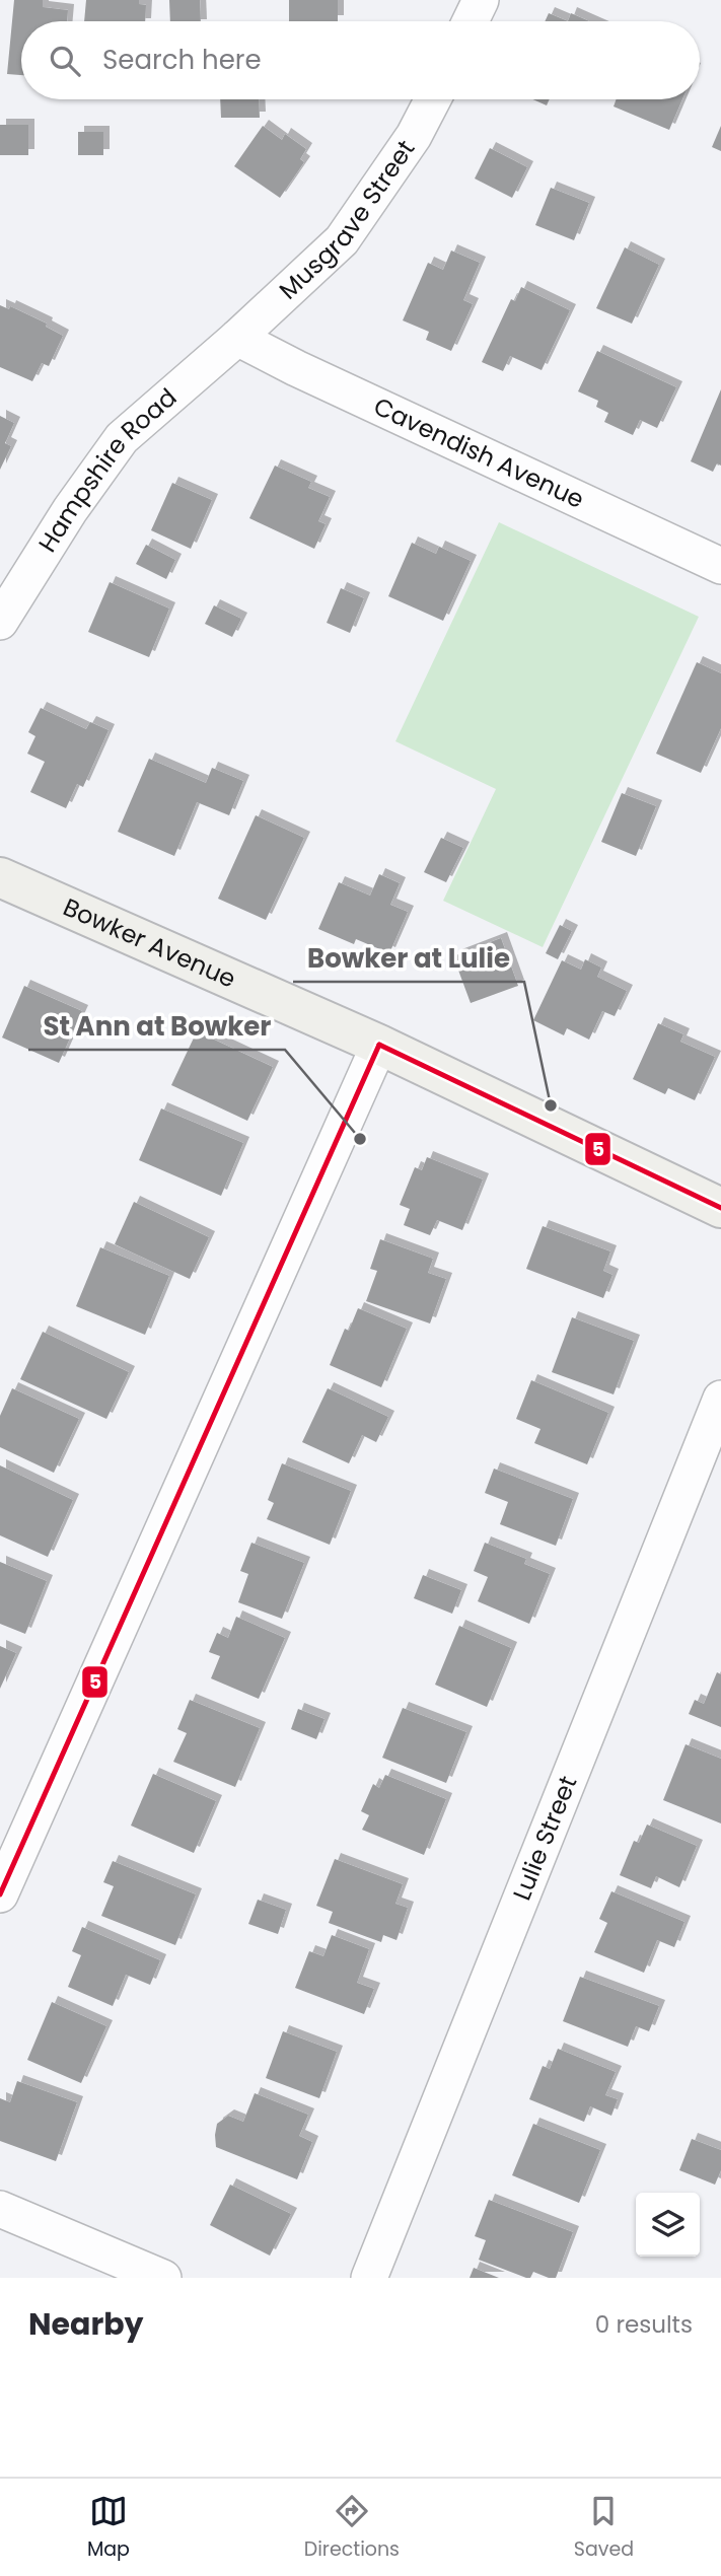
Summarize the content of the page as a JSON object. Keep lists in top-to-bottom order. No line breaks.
{"streets":{"street":["Musgrave Street","Cavendish Avenue","Hampshire Road","Bowker Avenue","Lulie Street"]},"crossings":[["Musgrave Street","Cavendish Avenue"],["Musgrave Street","Hampshire Road"],["Cavendish Avenue","Hampshire Road"]],"places":["Bowker at Lulie","St Ann at Bowker"],"lines":["transit line 5"],"page":{"search":"Search here","heading":["Nearby","0 results"],"nav":["Map","Directions","Saved"]}}
